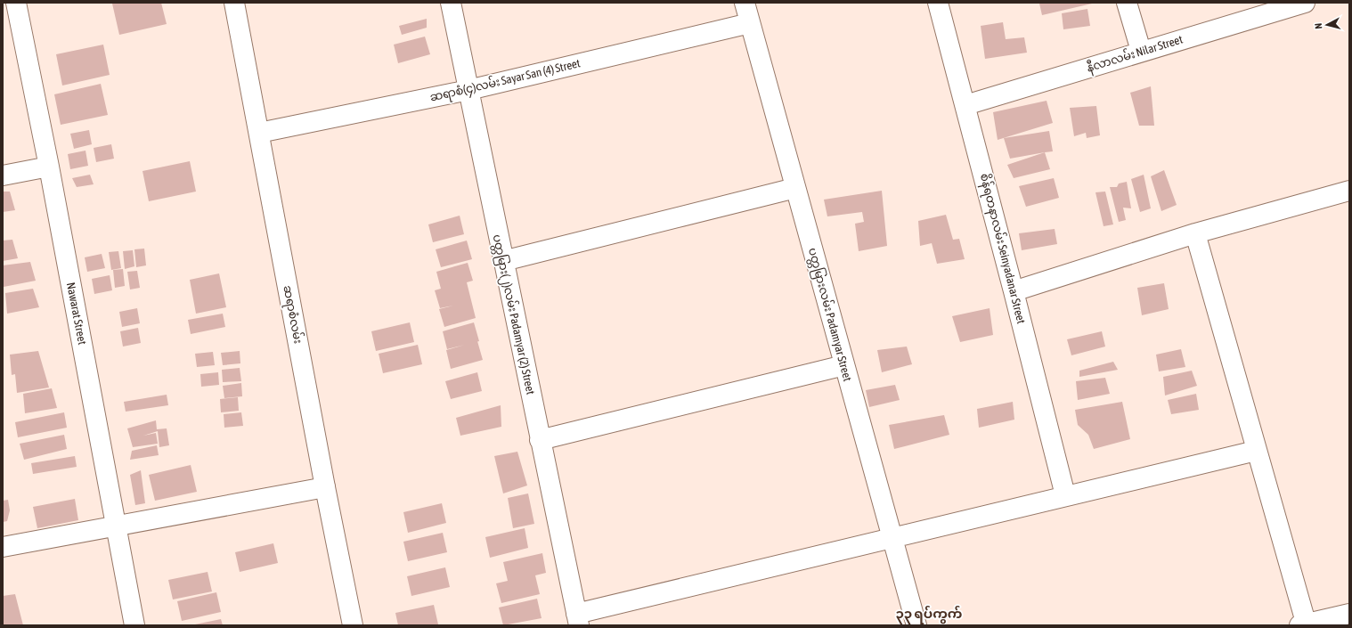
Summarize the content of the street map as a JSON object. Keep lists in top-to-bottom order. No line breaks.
{"streets":{"street":["နီလာလမ်း Nilar Street","ဆရာစံ(၄)လမ်း Sayar San (4) Street","စိန်ရတနာလမ်း Seinyadanar Street","Nawarat Street","ဆရာစံလမ်း","ပတ္တမြား(၂)လမ်း Padamyar (2) Street","ပတ္တမြားလမ်း Padamyar Street"]},"crossings":[["နီလာလမ်း Nilar Street","စိန်ရတနာလမ်း Seinyadanar Street"],["ဆရာစံ(၄)လမ်း Sayar San (4) Street","ဆရာစံလမ်း"],["ဆရာစံ(၄)လမ်း Sayar San (4) Street","ပတ္တမြား(၂)လမ်း Padamyar (2) Street"],["ဆရာစံ(၄)လမ်း Sayar San (4) Street","ပတ္တမြားလမ်း Padamyar Street"]],"districts":["၃၃ ရပ်ကွက်"],"north":"left"}
